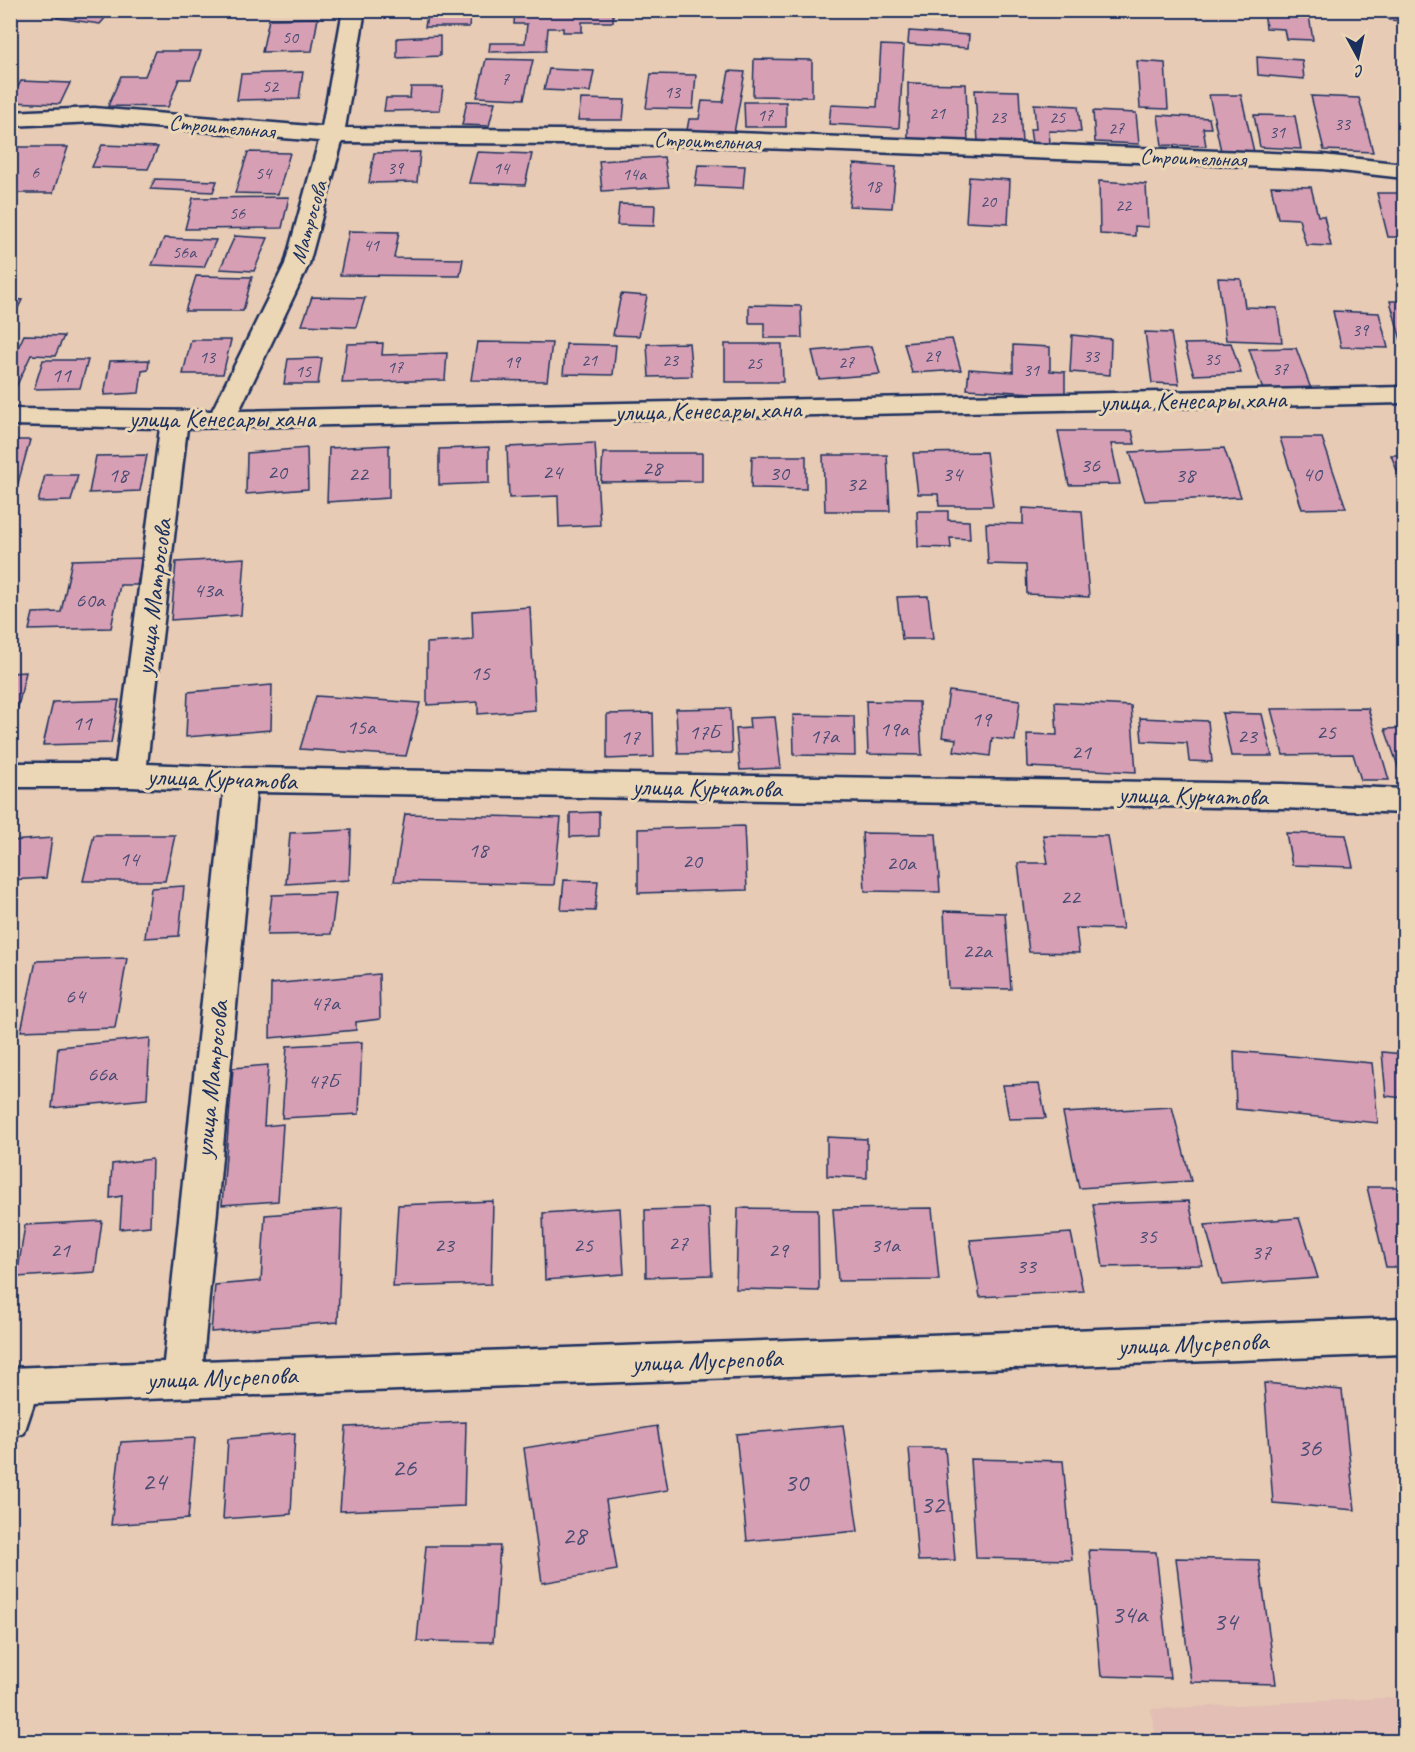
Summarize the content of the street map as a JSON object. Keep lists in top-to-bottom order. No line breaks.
{"streets":{"street":["Строительная","Матросова","улица Кенесары хана","улица Матросова","улица Курчатова","улица Мусрепова"]},"crossings":[["Строительная","Матросова"],["Матросова","улица Кенесары хана"],["улица Кенесары хана","улица Матросова"],["улица Матросова","улица Курчатова"],["улица Матросова","улица Мусрепова"]],"house_numbers":["50","7","52","13","21","17","23","25","33","27","31","39","14","6","54","14а","18","20","22","56","41","56а","39","29","33","13","35","21","23","19","27","25","17","37","31","15","11","36","28","20","24","30","22","34","40","18","38","32","43а","60а","15","19","11","15а","19а","17Б","25","17а","23","17","21","18","14","20","20а","22","22а","64","47а","66а","47Б","35","27","23","25","31а","21","29","37","33","36","26","24","30","32","28","34а","34"],"north":"bottom"}
